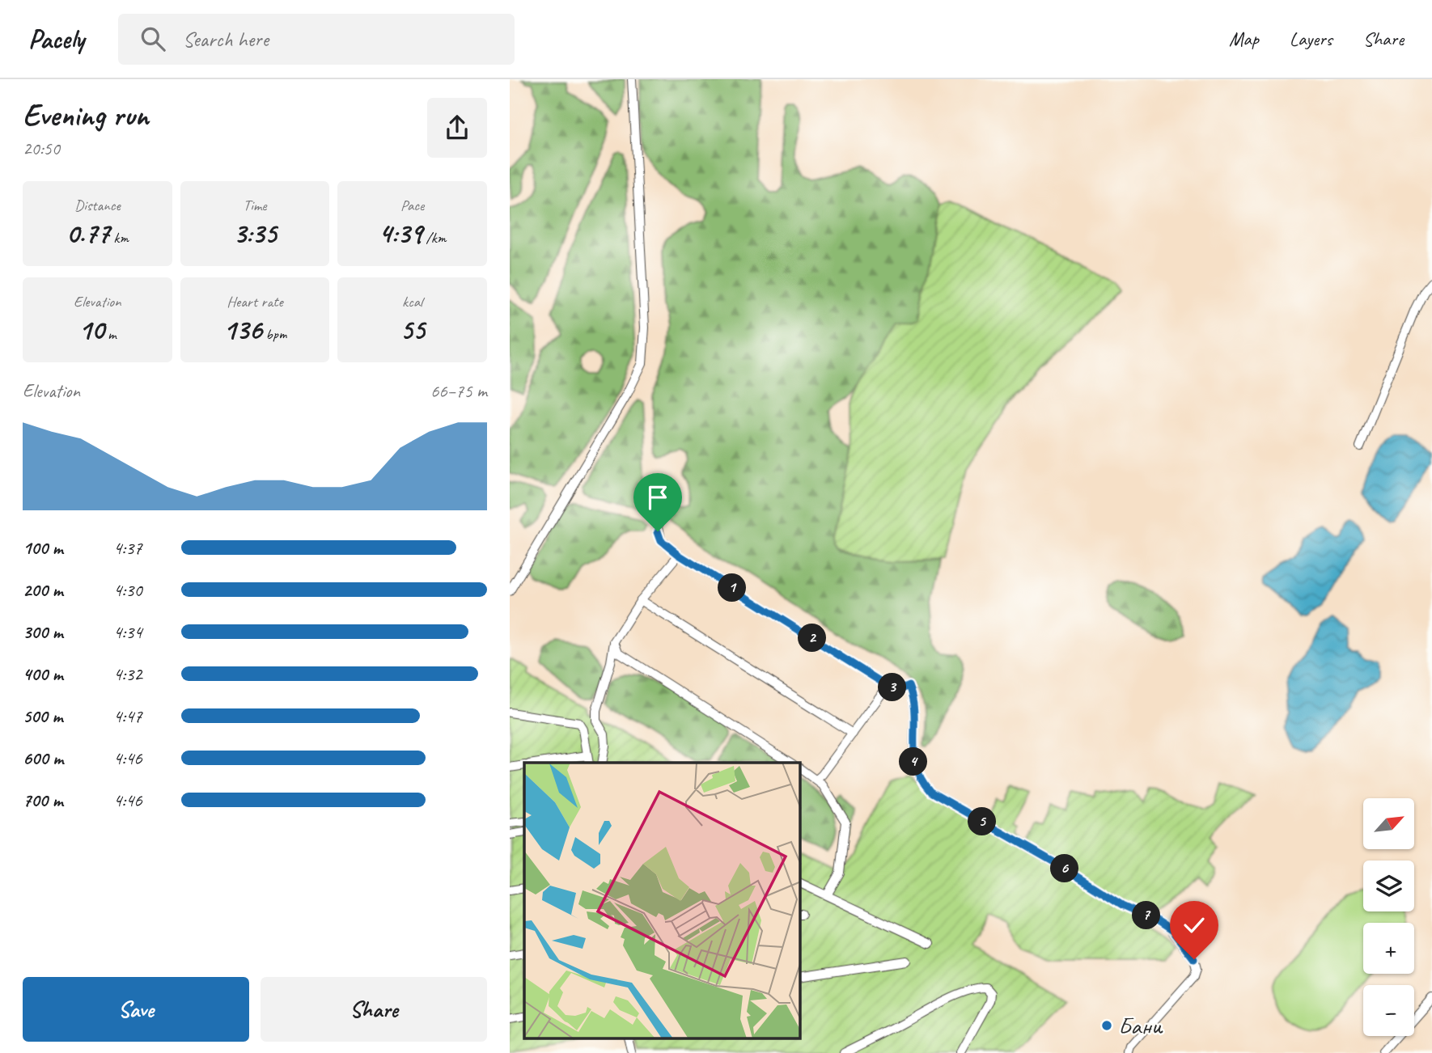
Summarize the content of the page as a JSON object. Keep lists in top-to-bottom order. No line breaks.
{"places":["Бани"],"north":"top right","page":{"header":"Pacely","search":"Search here","nav":["Map","Layers","Share"],"heading":["Evening run","20:50"],"stats":[["Distance","0.77 km"],["Time","3:35"],["Pace","4:39 /km"],["Elevation","10 m"],["Heart rate","136 bpm"],["kcal","55"]],"chart":["Elevation","66–75 m"],"list":[{"name":"100 m","note":"4:37"},{"name":"200 m","note":"4:30"},{"name":"300 m","note":"4:34"},{"name":"400 m","note":"4:32"},{"name":"500 m","note":"4:47"},{"name":"600 m","note":"4:46"},{"name":"700 m","note":"4:46"}],"pins":["1","2","3","4","5","6","7"],"map_buttons":["+","−"],"buttons":["Save","Share"]}}
